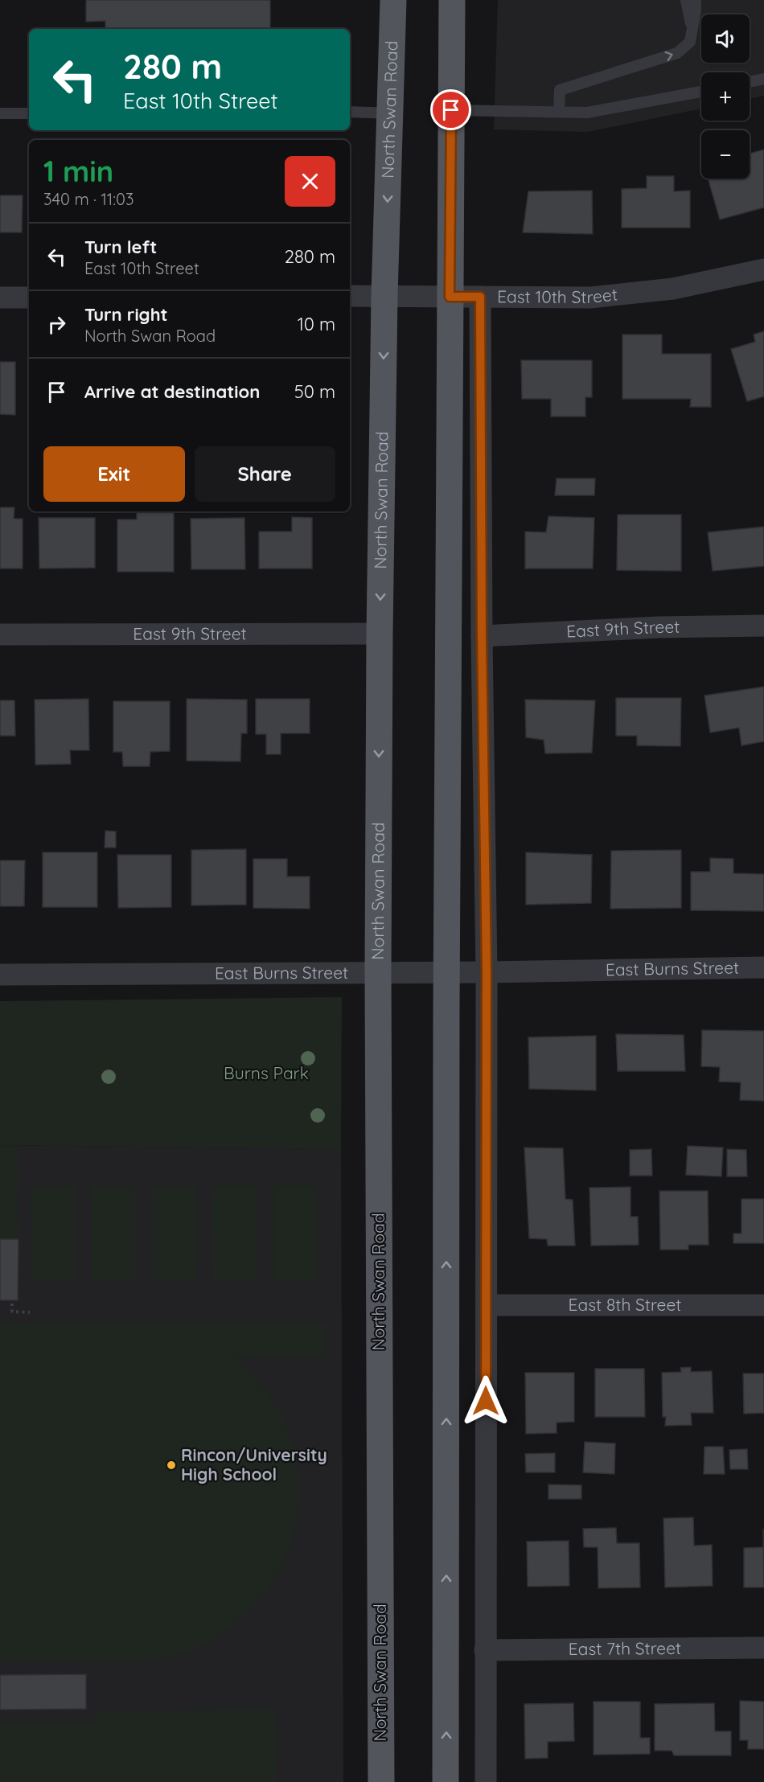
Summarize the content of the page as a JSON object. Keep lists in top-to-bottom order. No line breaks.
{"streets":{"main road":["North Swan Road"],"street":["East 10th Street","East 9th Street","East Burns Street","East 8th Street","East 7th Street"]},"crossings":[["North Swan Road","East 10th Street"],["North Swan Road","East 9th Street"],["North Swan Road","East Burns Street"]],"parks":["Burns Park"],"places":["Rincon/University High School"],"page":{"map_buttons":["+","−"],"turn":["280 m","East 10th Street"],"heading":["1 min","340 m · 11:03"],"list":[{"name":"Turn left","note":"East 10th Street","value":"280 m"},{"name":"Turn right","note":"North Swan Road","value":"10 m"},{"name":"Arrive at destination","value":"50 m"}],"buttons":["Exit","Share"]}}
